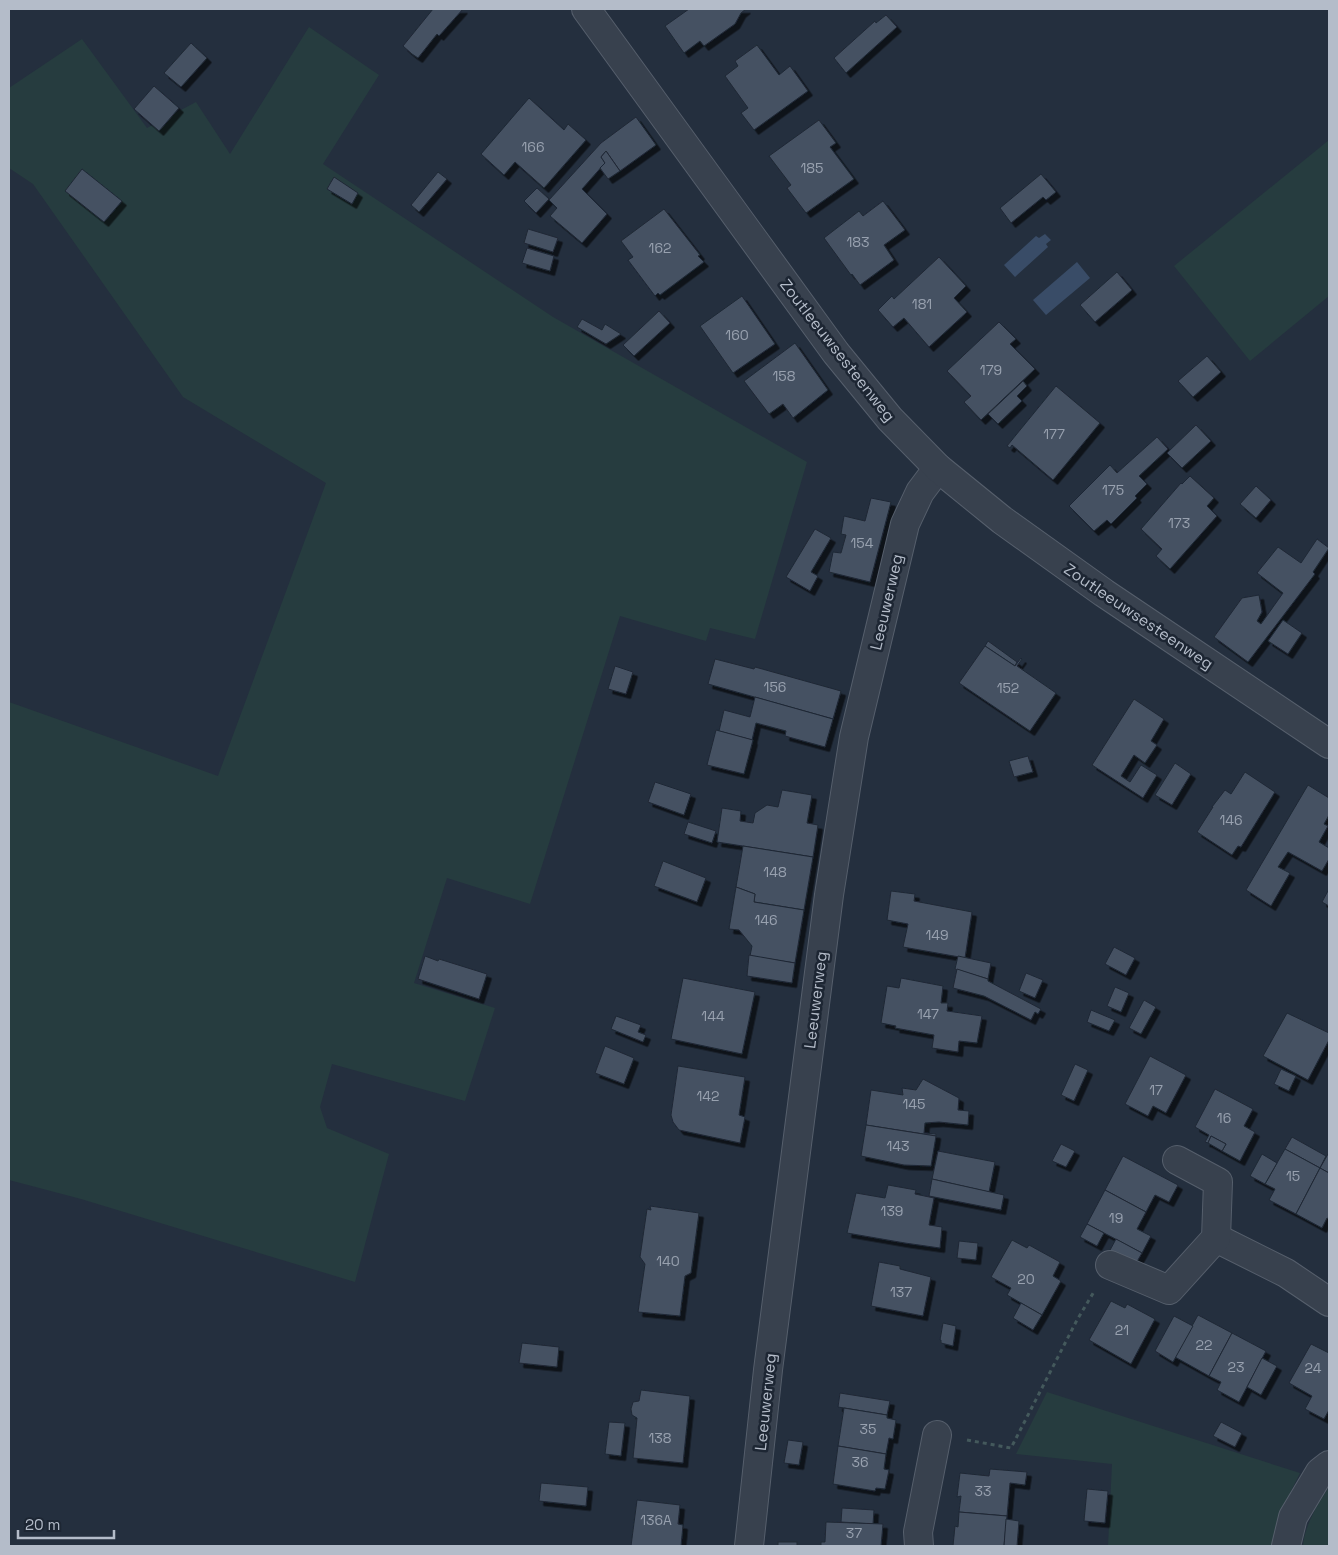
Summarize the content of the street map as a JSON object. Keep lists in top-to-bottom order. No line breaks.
{"streets":{"street":["Zoutleeuwsesteenweg","Leeuwerweg"]},"crossings":[["Zoutleeuwsesteenweg","Leeuwerweg"]],"house_numbers":["166","185","183","162","181","160","179","158","177","175","173","154","156","152","146","148","146","149","147","144","17","142","145","16","143","15","139","19","140","20","137","21","22","23","24","35","138","36","33","136A","37"],"scale_bar":"20 m"}
